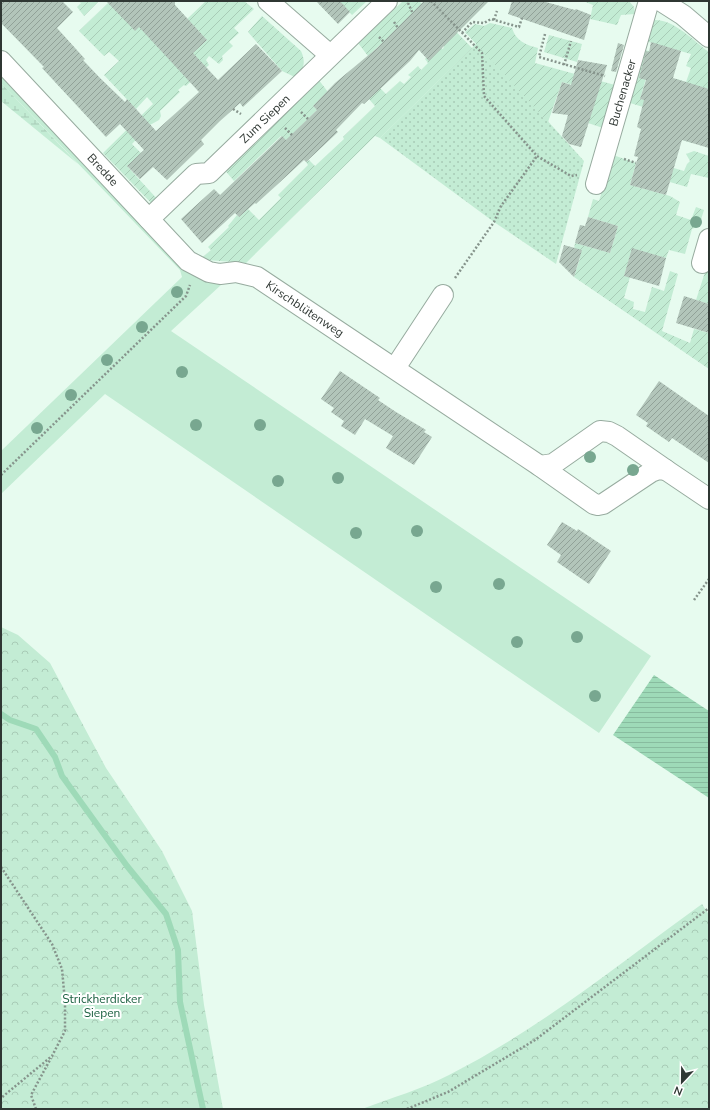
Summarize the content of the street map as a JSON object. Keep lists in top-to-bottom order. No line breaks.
{"streets":{"street":["Buchenacker","Zum Siepen","Bredde","Kirschblütenweg"]},"crossings":[["Zum Siepen","Bredde"],["Bredde","Kirschblütenweg"]],"parks":["Strickherdicker Siepen"],"north":"bottom"}
